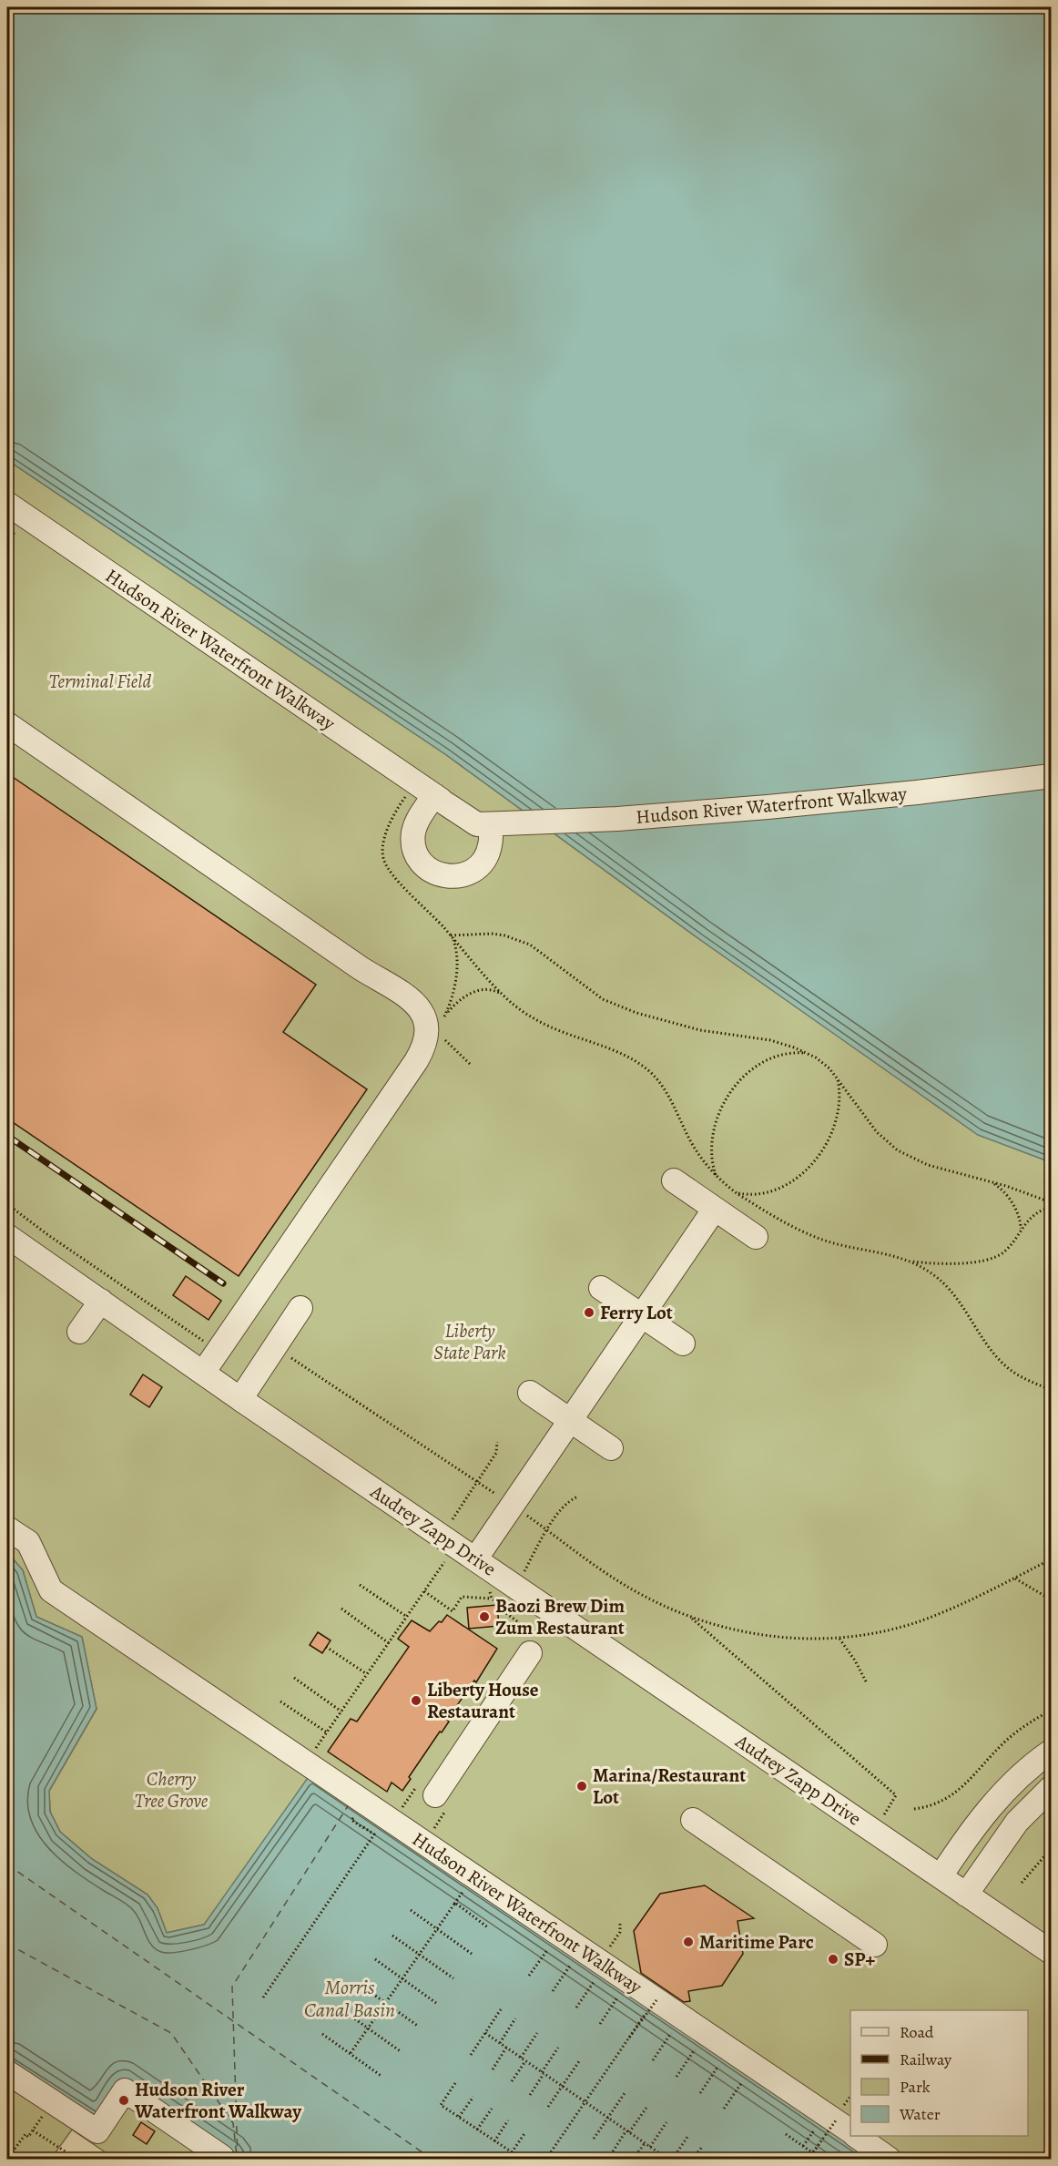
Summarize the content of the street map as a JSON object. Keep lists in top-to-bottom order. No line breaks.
{"streets":{"street":["Hudson River Waterfront Walkway","Audrey Zapp Drive"]},"water":["Morris Canal Basin"],"parks":["Terminal Field","Liberty State Park","Cherry Tree Grove"],"places":["Ferry Lot","Baozi Brew Dim Zum Restaurant","Liberty House Restaurant","Marina/Restaurant Lot","Maritime Parc","SP+","Hudson River Waterfront Walkway"],"legend":["Road","Railway","Park","Water"]}
